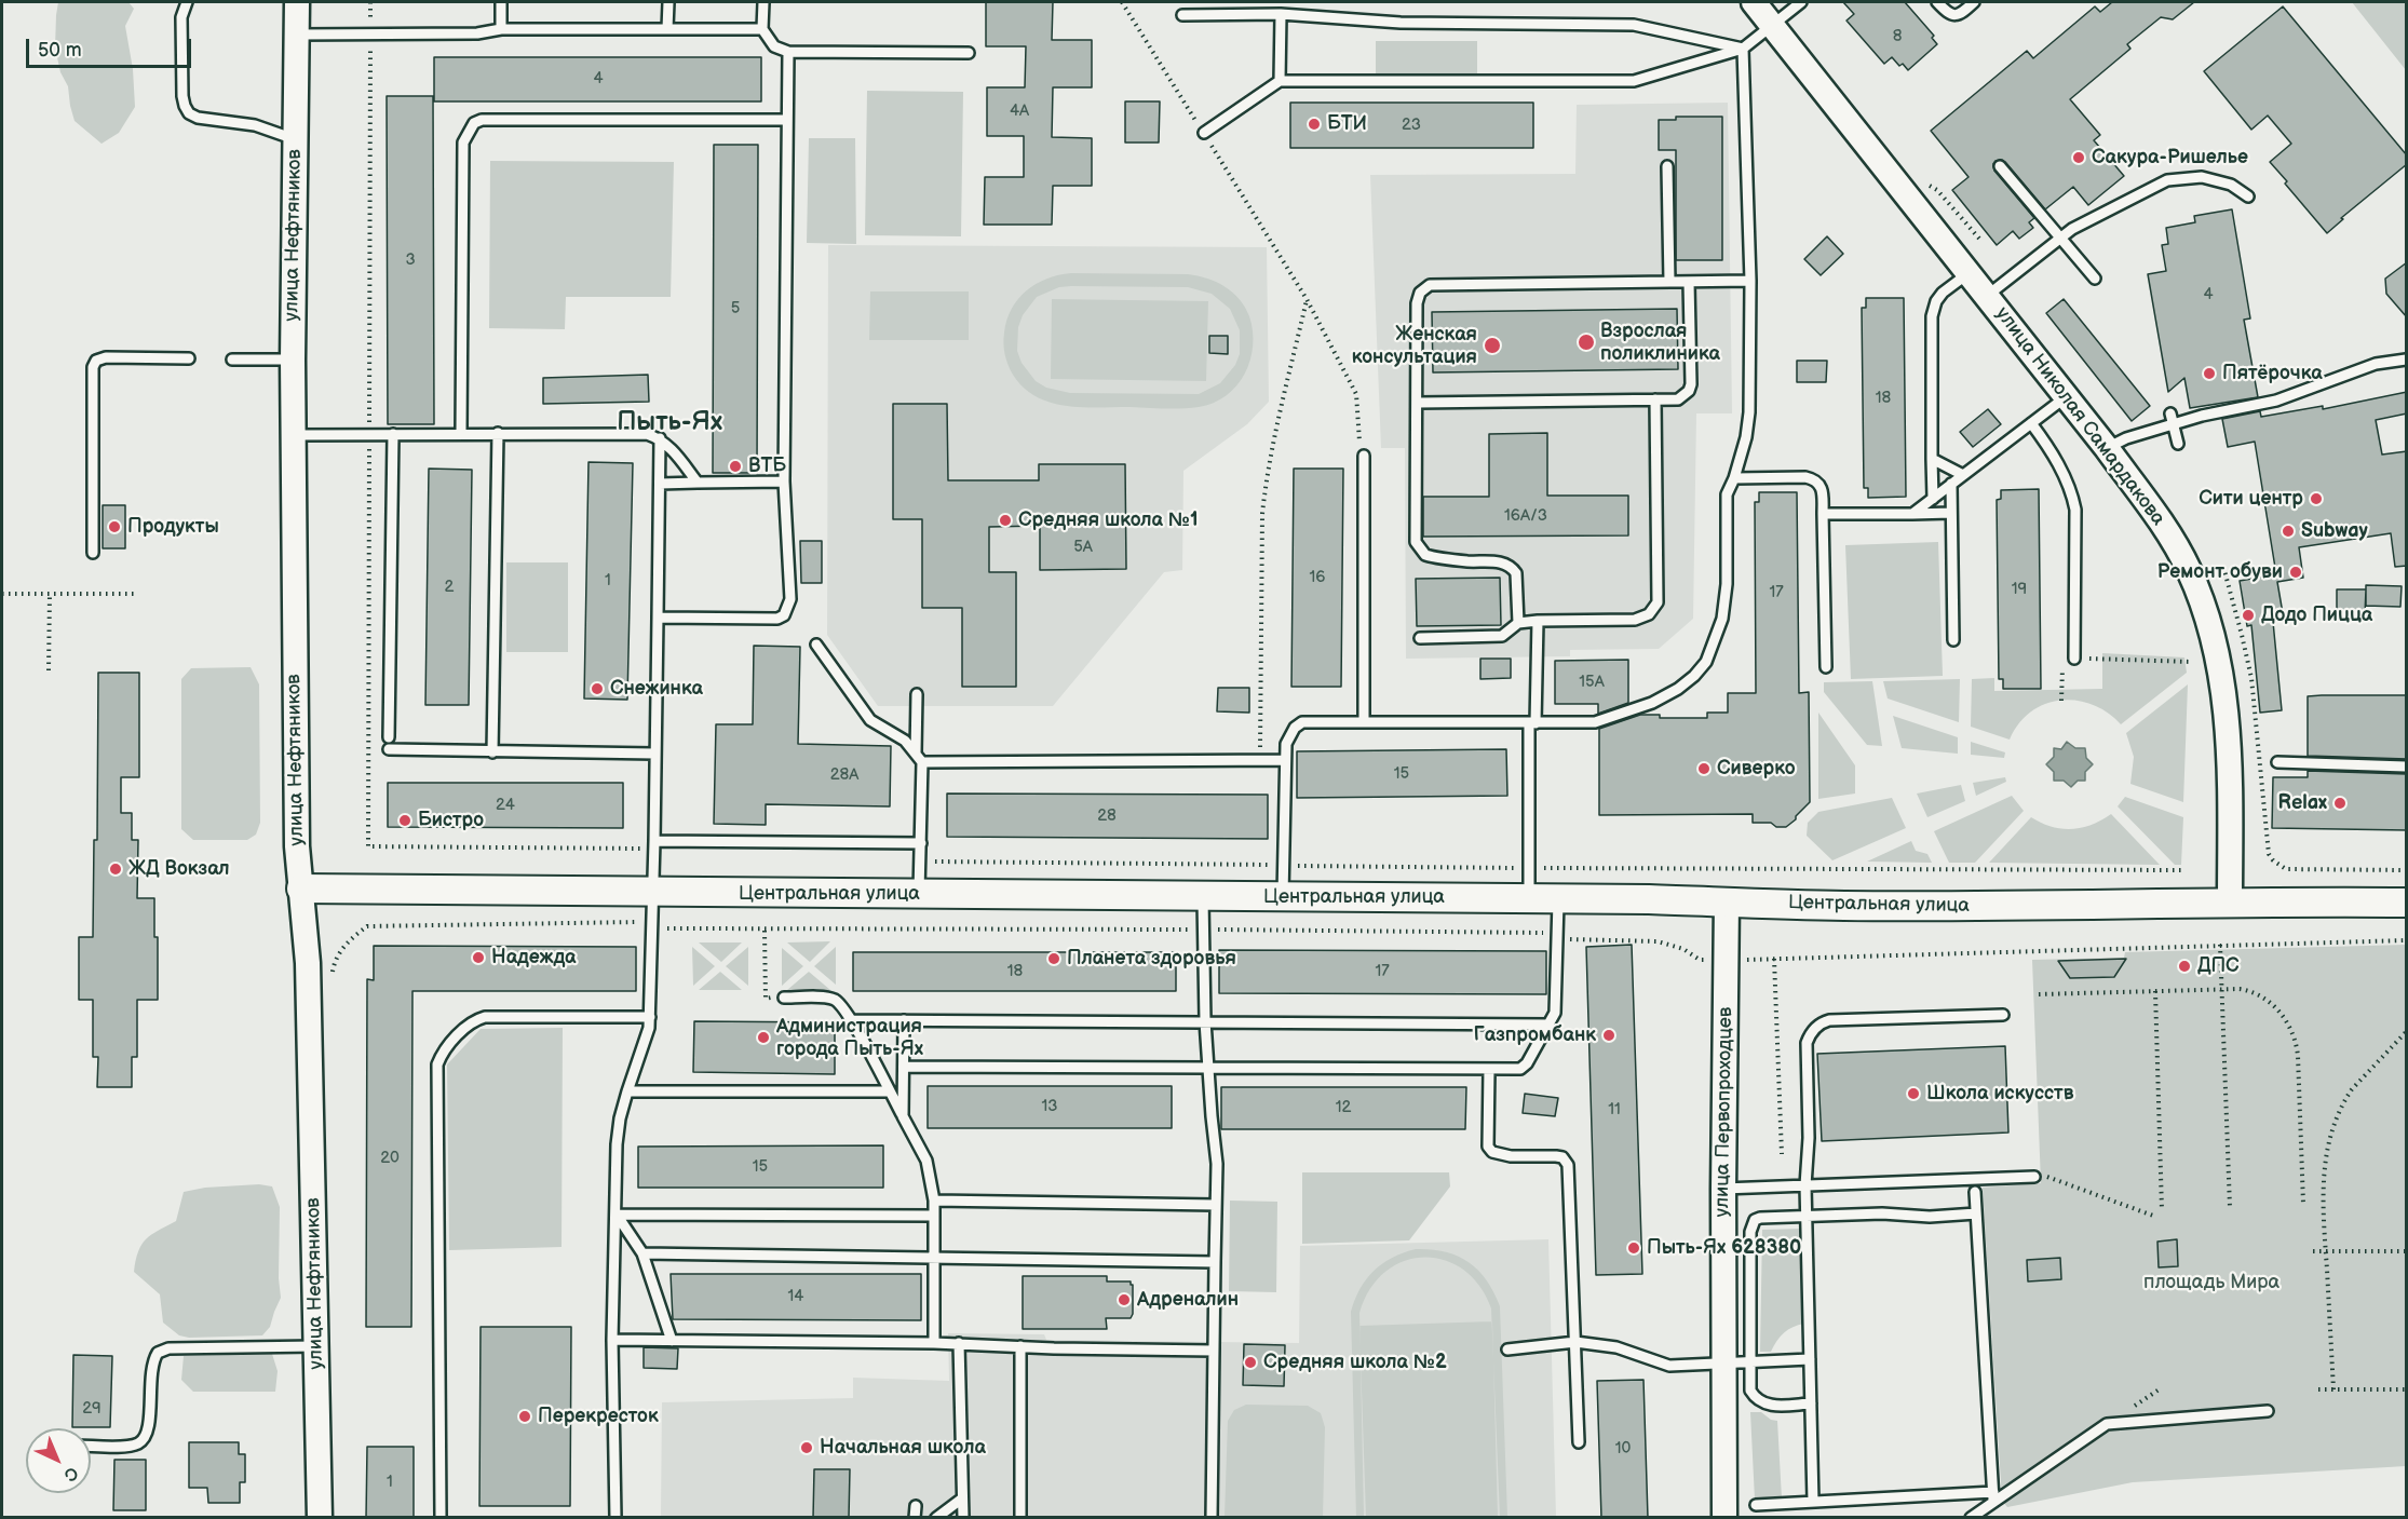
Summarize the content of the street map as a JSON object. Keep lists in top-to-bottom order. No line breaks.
{"streets":{"main road":["Центральная улица"],"street":["улица Нефтяников","улица Николая Самардакова","улица Первопроходцев"]},"crossings":[["улица Нефтяников","Центральная улица"],["улица Николая Самардакова","Центральная улица"],["Центральная улица","улица Первопроходцев"]],"districts":["Пыть-Ях"],"parks":["площадь Мира"],"places":["БТИ","Сакура-Ришелье","Взрослая поликлиника","Женская консультация","Пятёрочка","ВТБ","Сити центр","Средняя школа №1","Продукты","Subway","Ремонт обуви","Додо Пицца","Снежинка","Сиверко","Relax","Бистро","ЖД Вокзал","Надежда","Планета здоровья","ДПС","Газпромбанк","Администрация города Пыть-Ях","Школа искусств","Пыть-Ях 628380","Адреналин","Средняя школа №2","Перекресток","Начальная школа"],"house_numbers":["8","4","4А","23","3","4","5","18","16А/3","5А","16","1","2","19","17","15А","15","28А","24","28","18","17","13","12","11","20","15","14","29","10","1"],"scale_bar":"50 m","north":"bottom right"}
